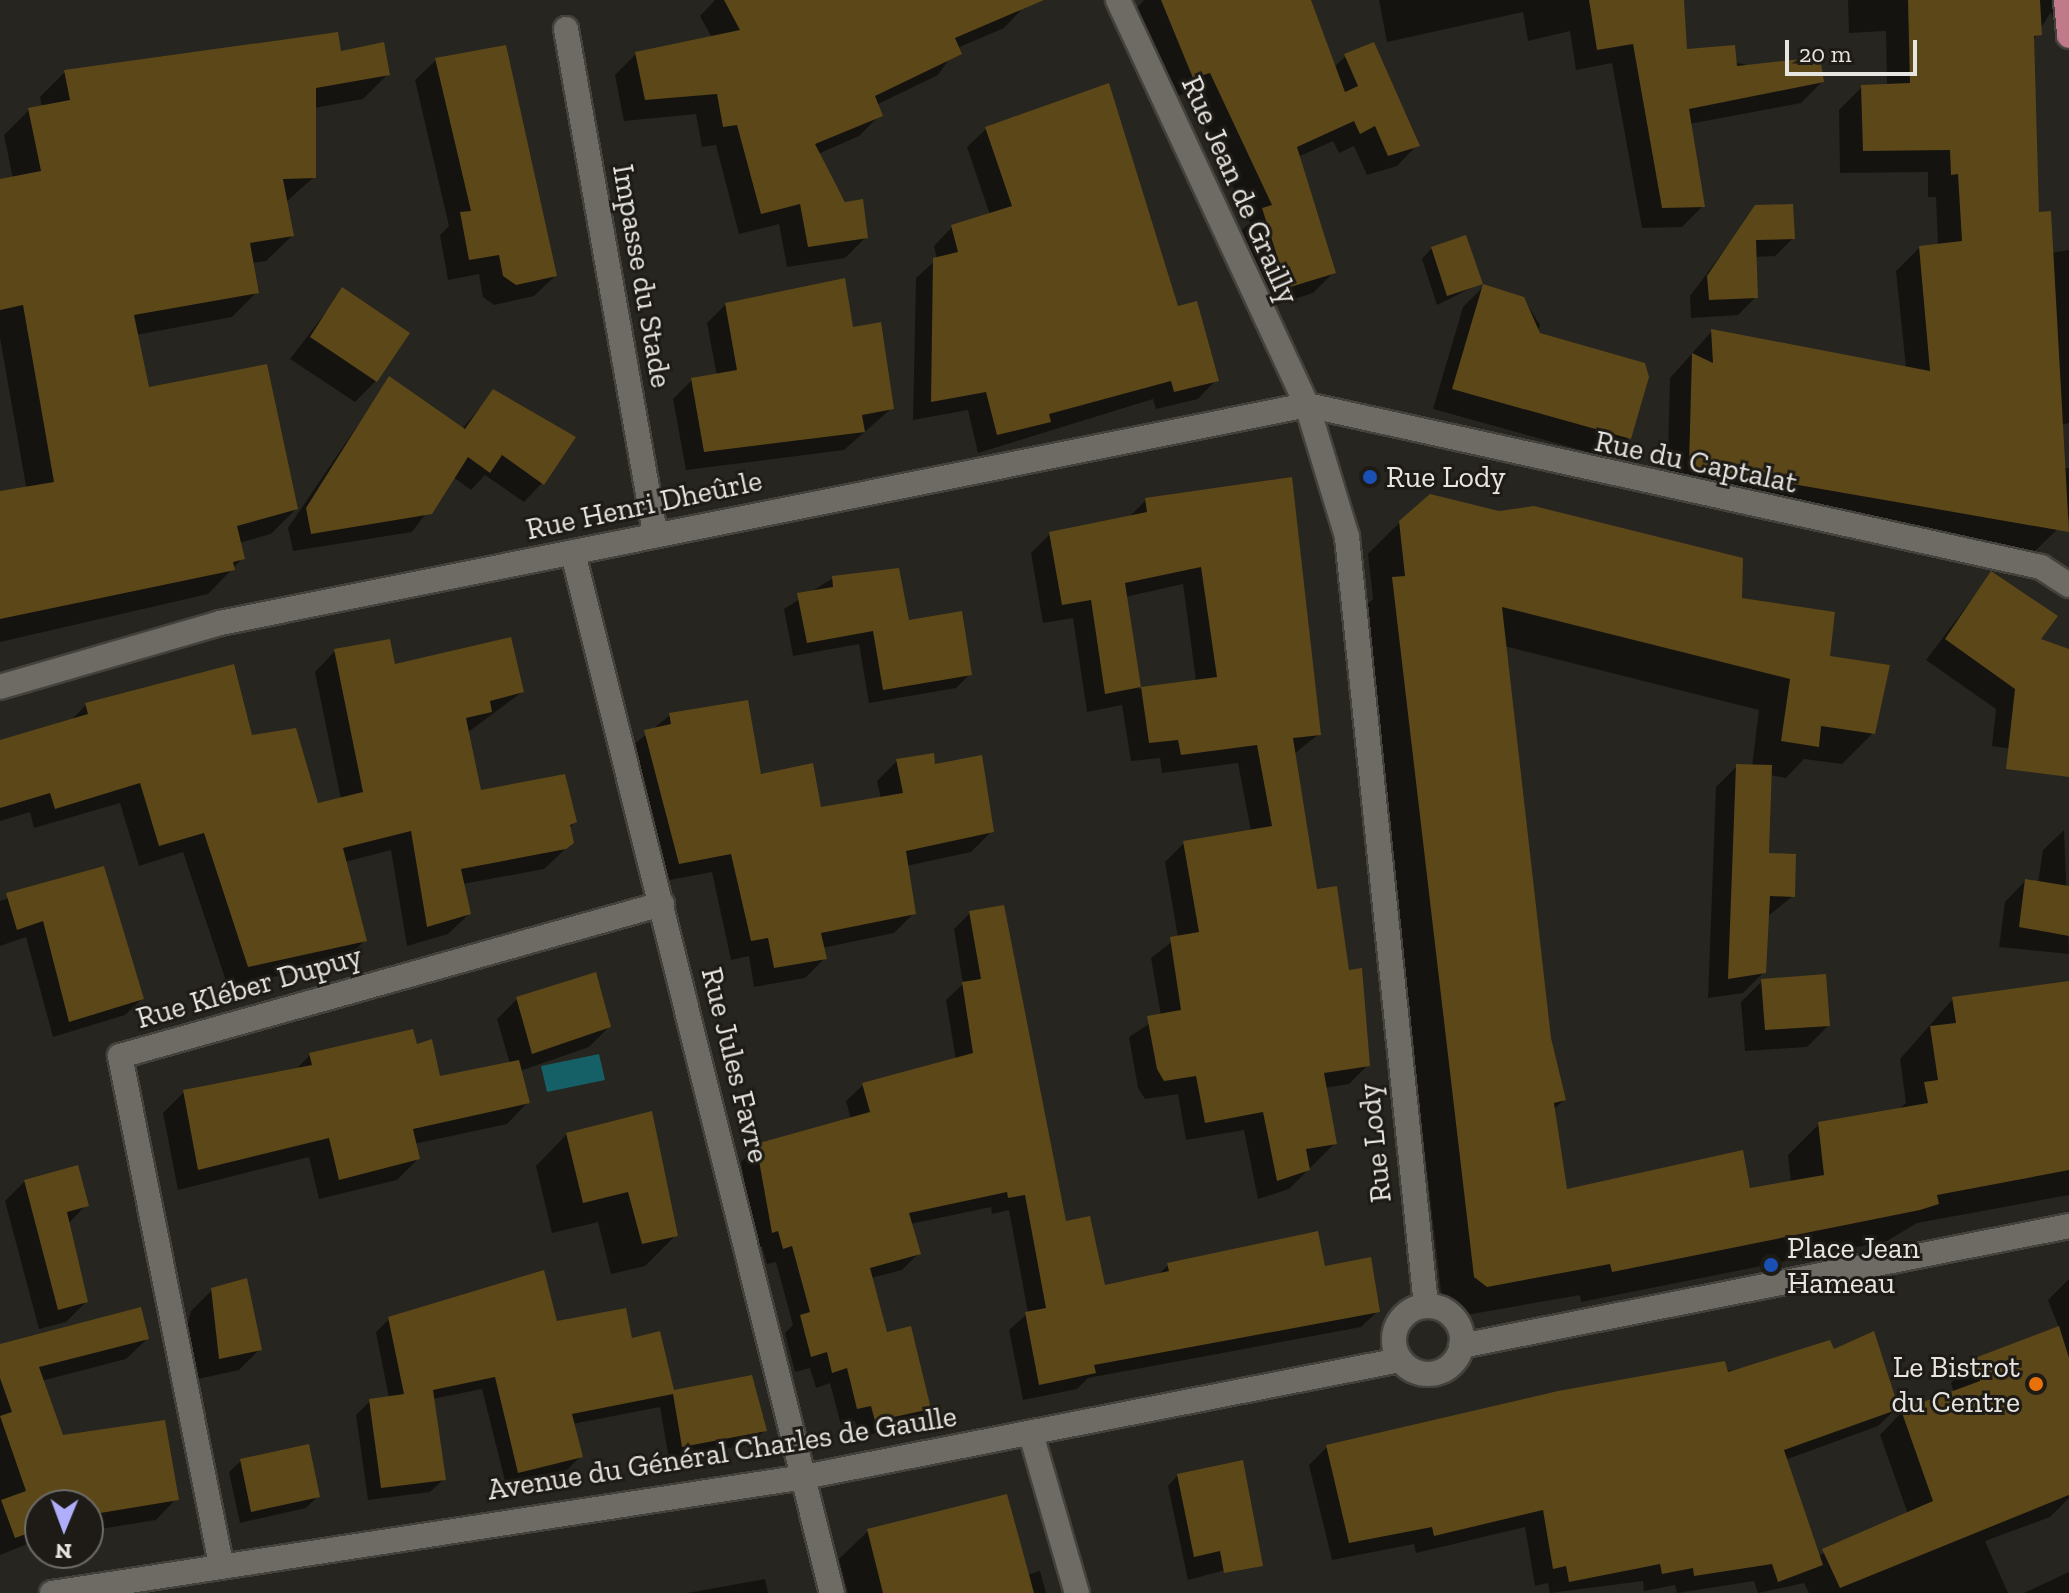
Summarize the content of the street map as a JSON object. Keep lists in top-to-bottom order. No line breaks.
{"streets":{"street":["Rue Jean de Grailly","Impasse du Stade","Rue du Captalat","Rue Henri Dheûrle","Rue Kléber Dupuy","Rue Jules Favre","Rue Lody","Avenue du Général Charles de Gaulle"]},"crossings":[["Rue Jean de Grailly","Rue du Captalat"],["Rue Jean de Grailly","Rue Henri Dheûrle"],["Rue Jean de Grailly","Rue Lody"],["Impasse du Stade","Rue Henri Dheûrle"],["Rue du Captalat","Rue Henri Dheûrle"],["Rue du Captalat","Rue Lody"],["Rue Henri Dheûrle","Rue Jules Favre"],["Rue Henri Dheûrle","Rue Lody"],["Rue Kléber Dupuy","Rue Jules Favre"],["Rue Kléber Dupuy","Avenue du Général Charles de Gaulle"],["Rue Jules Favre","Avenue du Général Charles de Gaulle"],["Rue Lody","Avenue du Général Charles de Gaulle"]],"places":["Rue Lody","Place Jean Hameau","Le Bistrot du Centre"],"scale_bar":"20 m","north":"bottom"}
